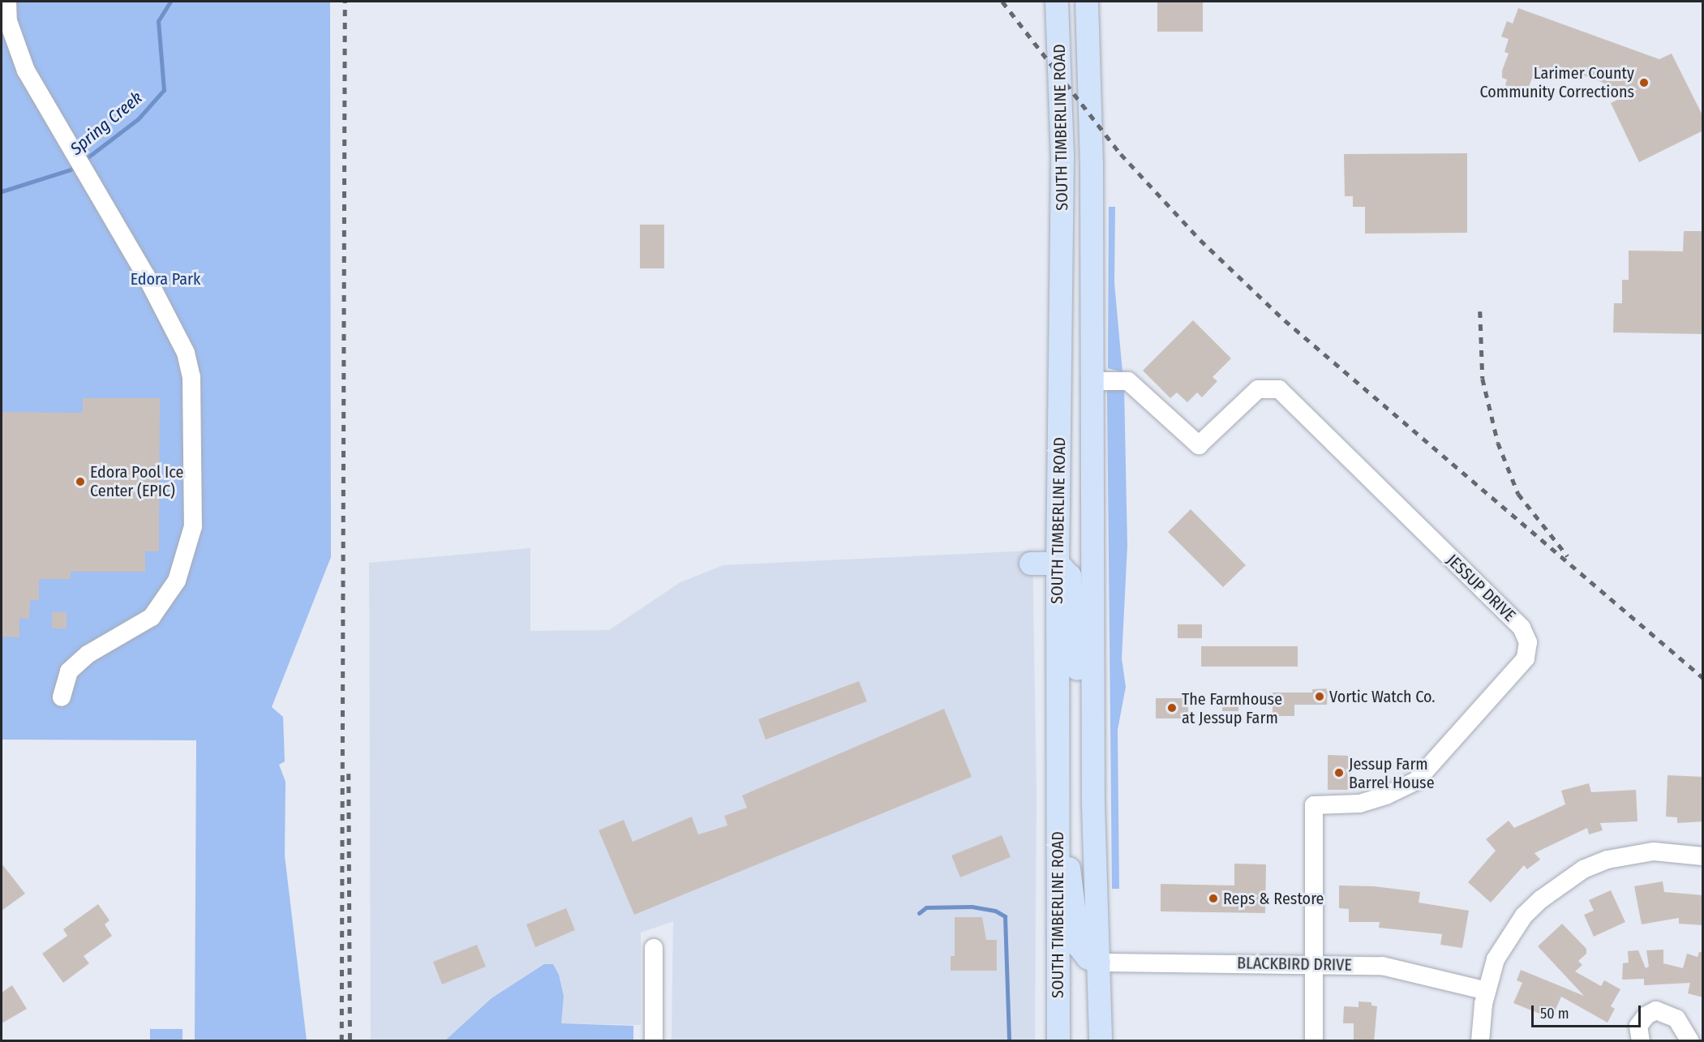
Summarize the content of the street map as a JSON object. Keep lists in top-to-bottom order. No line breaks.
{"streets":{"main road":["SOUTH TIMBERLINE ROAD"],"street":["JESSUP DRIVE","BLACKBIRD DRIVE"]},"crossings":[["SOUTH TIMBERLINE ROAD","JESSUP DRIVE"],["SOUTH TIMBERLINE ROAD","BLACKBIRD DRIVE"],["JESSUP DRIVE","BLACKBIRD DRIVE"]],"water":["Spring Creek"],"parks":["Edora Park"],"places":["Larimer County Community Corrections","Edora Pool Ice Center (EPIC)","Vortic Watch Co.","The Farmhouse at Jessup Farm","Jessup Farm Barrel House","Reps & Restore"],"scale_bar":"50 m"}
